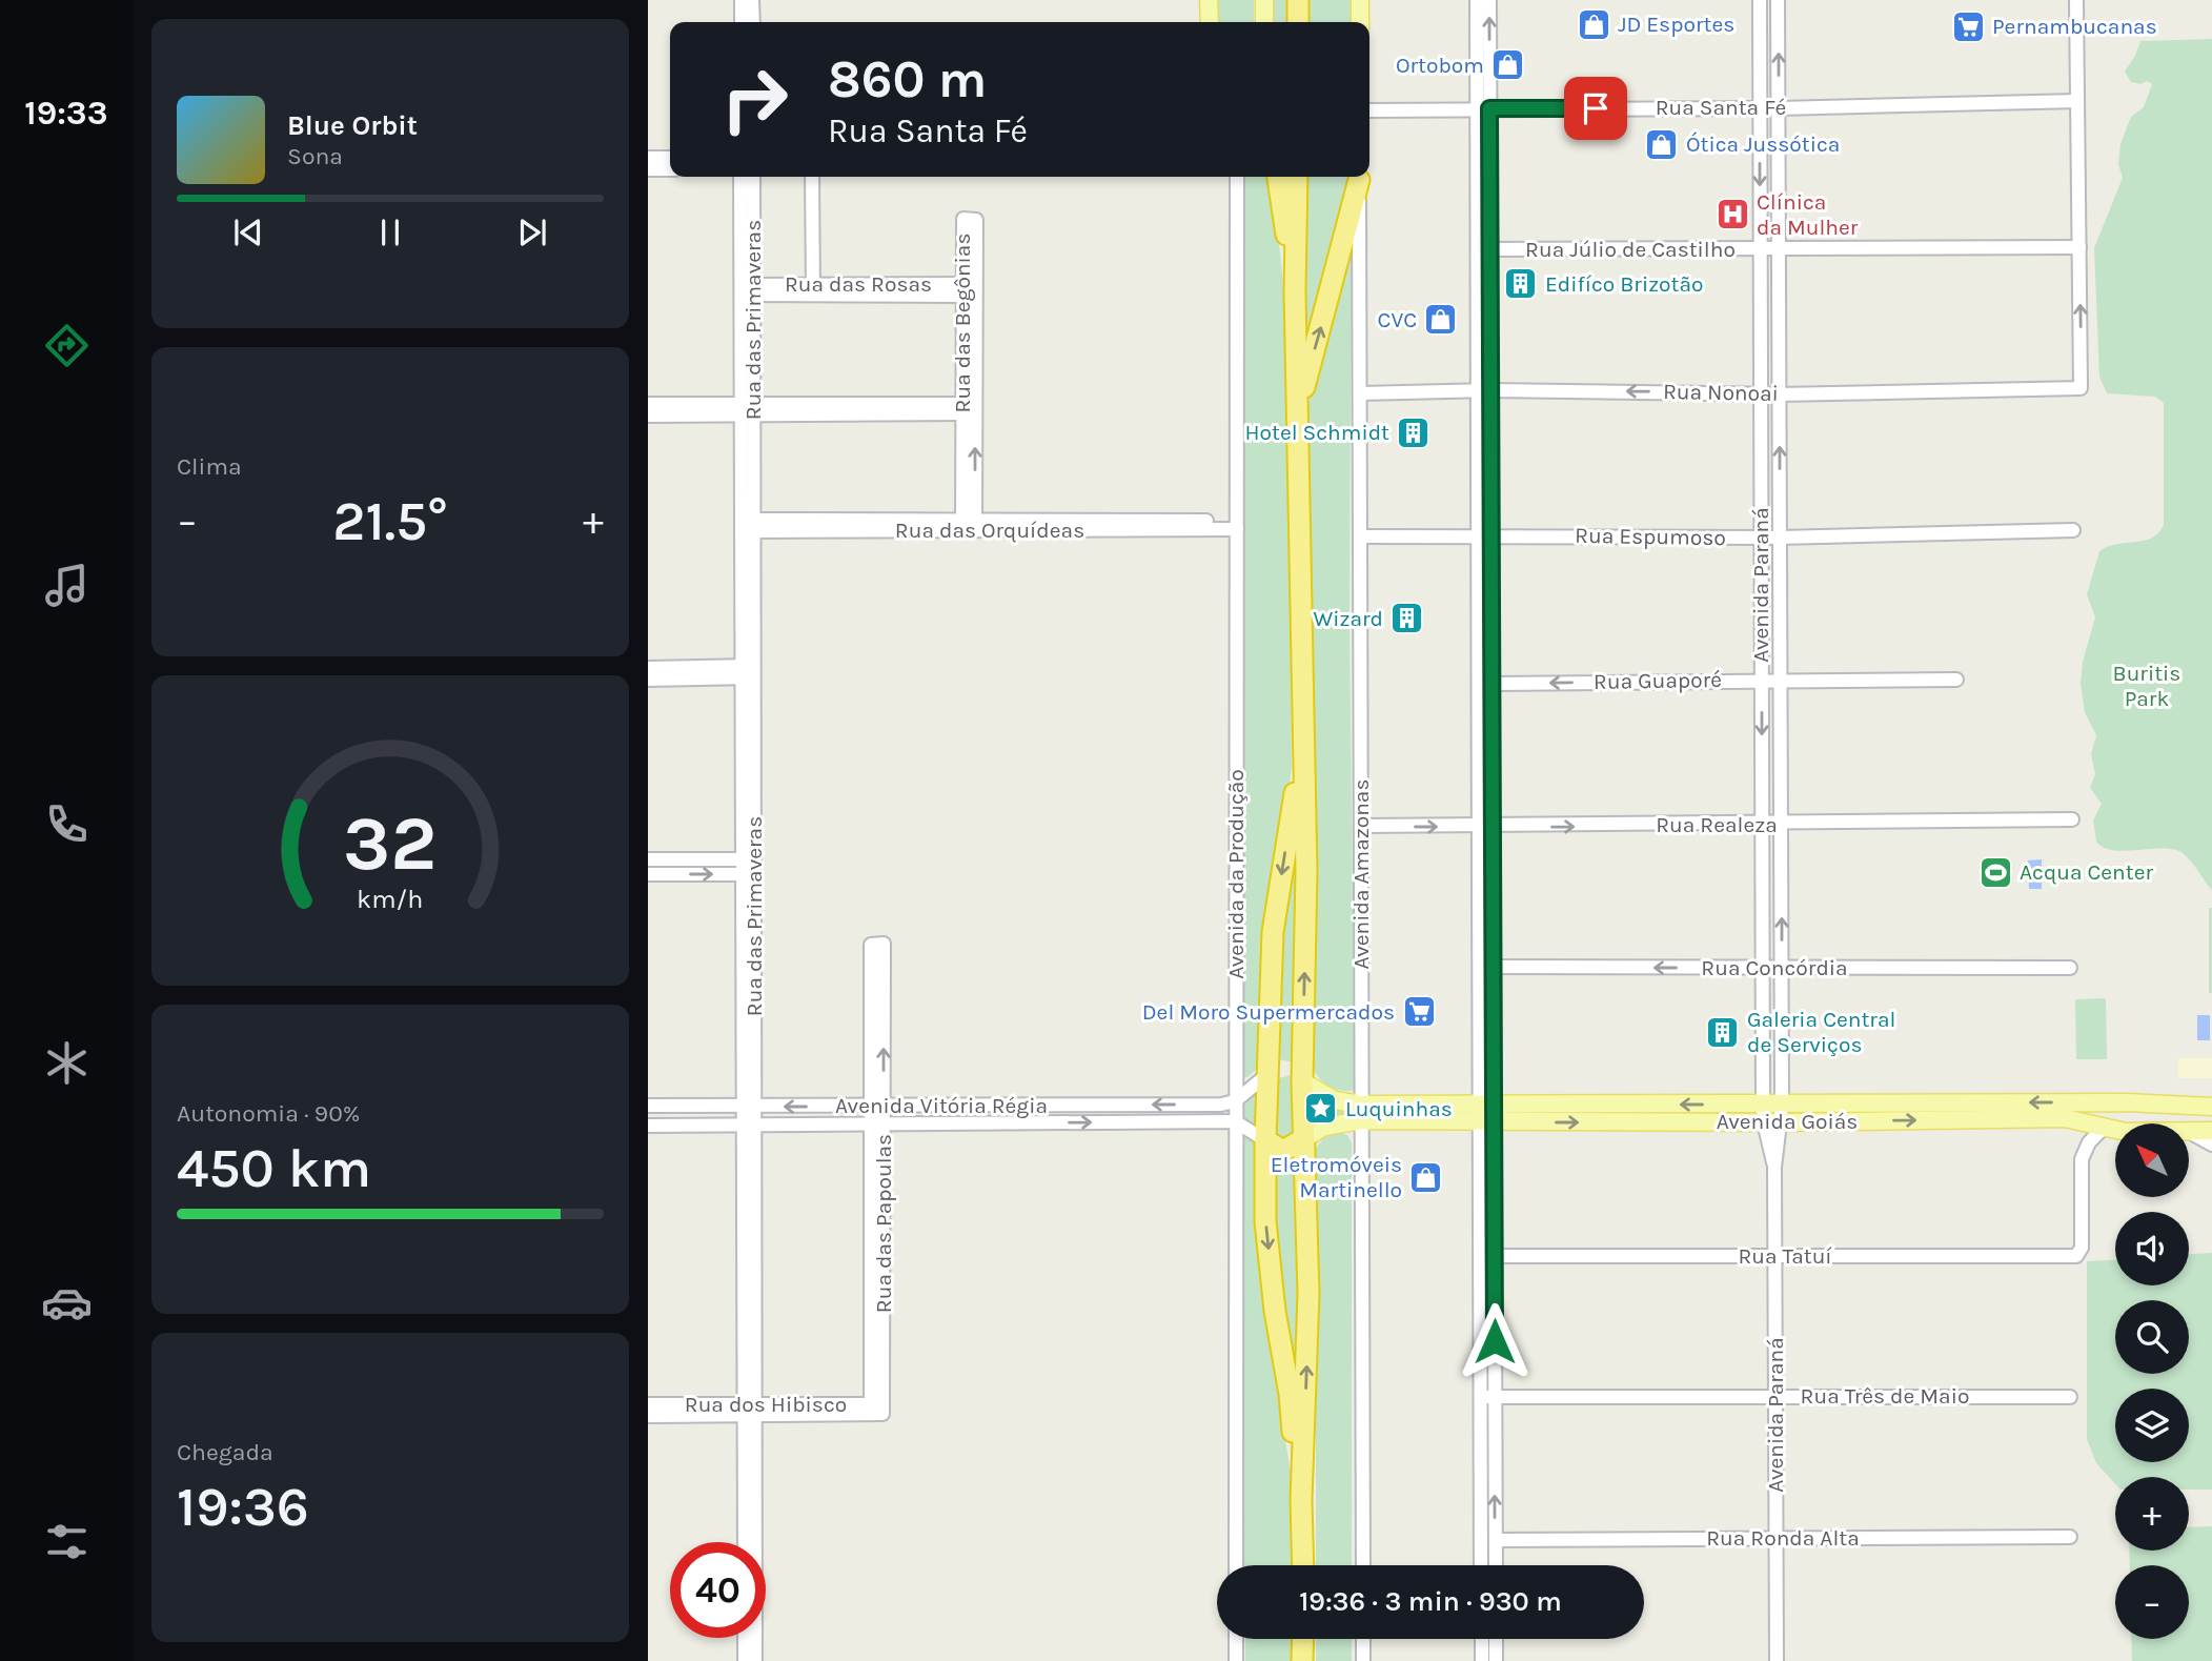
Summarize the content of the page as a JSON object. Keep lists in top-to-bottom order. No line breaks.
{"streets":{"main road":["Avenida Goiás"],"street":["Rua Santa Fé","Rua Júlio de Castilho","Rua das Rosas","Rua das Primaveras","Rua das Begônias","Rua Nonoai","Rua das Orquídeas","Rua Espumoso","Avenida Paraná","Rua Guaporé","Rua Realeza","Avenida da Produção","Avenida Amazonas","Rua Concórdia","Avenida Vitória Régia","Rua das Papoulas","Rua Tatuí","Rua Três de Maio","Rua dos Hibisco","Rua Ronda Alta"]},"crossings":[["Rua Santa Fé","Avenida Paraná"],["Rua Júlio de Castilho","Rua Nonoai"],["Rua Júlio de Castilho","Avenida Paraná"],["Rua das Rosas","Rua das Primaveras"],["Rua das Rosas","Rua das Begônias"],["Rua das Primaveras","Rua das Orquídeas"],["Rua das Primaveras","Avenida Vitória Régia"],["Rua das Primaveras","Rua dos Hibisco"],["Rua das Begônias","Rua das Orquídeas"],["Rua Nonoai","Avenida Paraná"],["Rua Nonoai","Avenida Amazonas"],["Rua das Orquídeas","Avenida da Produção"],["Rua Espumoso","Avenida Paraná"],["Rua Espumoso","Avenida Amazonas"],["Avenida Paraná","Rua Guaporé"],["Avenida Paraná","Rua Realeza"],["Avenida Paraná","Rua Concórdia"],["Avenida Paraná","Avenida Goiás"],["Avenida Paraná","Rua Tatuí"],["Avenida Paraná","Rua Três de Maio"],["Avenida Paraná","Rua Ronda Alta"],["Rua Realeza","Avenida Amazonas"],["Avenida da Produção","Avenida Vitória Régia"],["Avenida Amazonas","Avenida Goiás"],["Avenida Vitória Régia","Rua das Papoulas"],["Avenida Goiás","Rua Tatuí"],["Rua das Papoulas","Rua dos Hibisco"]],"one_way":["Rua Guaporé","Rua Realeza","Rua Concórdia"],"parks":["Buritis Park"],"places":{"shop":["JD Esportes","Ortobom","Ótica Jussótica","CVC","Eletromóveis Martinello"],"supermarket":["Pernambucanas","Del Moro Supermercados"],"hospital":["Clínica da Mulher"],"building":["Edifíco Brizotão","Hotel Schmidt","Wizard","Galeria Central de Serviços"],"sports":["Acqua Center"],"place":["Luquinhas"]},"north":"top left","page":{"tabs":"19:33","turn":["860 m","Rua Santa Fé"],"song":["Blue Orbit","Sona"],"tile":["Clima",["Autonomia · 90%","450 km"],["Chegada","19:36"]],"heat":["−","21.5°","+"],"map_buttons":["+","−"],"limit":"40","trip":"19:36 · 3 min · 930 m","gauge":["32","km/h"]}}
